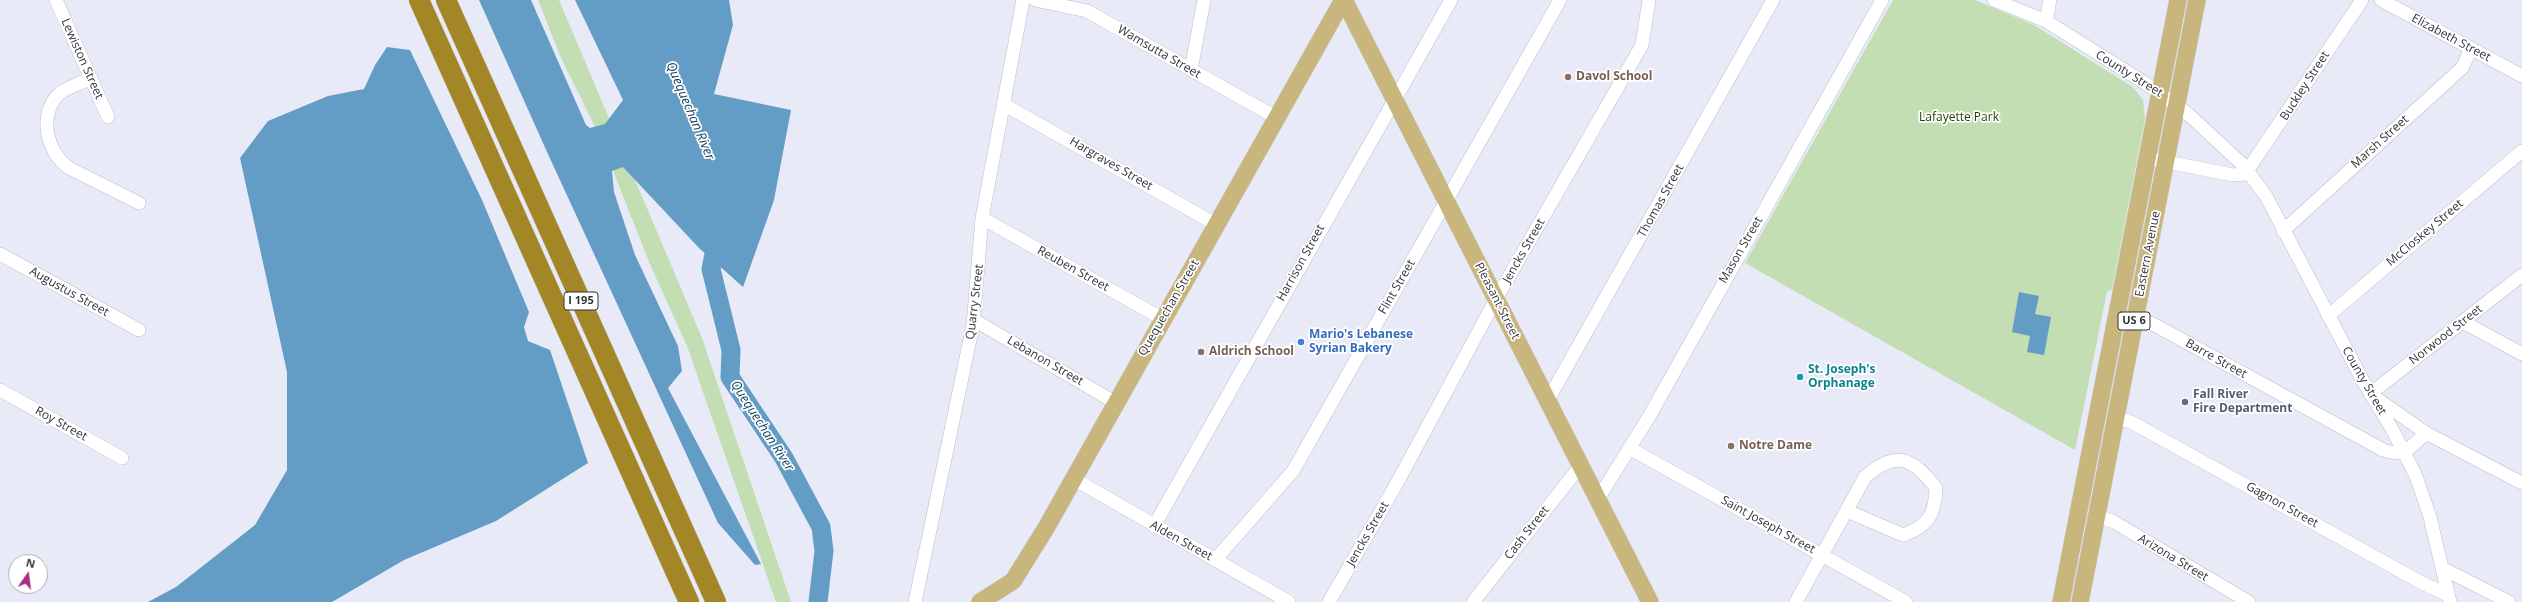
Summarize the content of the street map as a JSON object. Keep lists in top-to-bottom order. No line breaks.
{"streets":{"highway":["I 195"],"main road":["Eastern Avenue","Pleasant Street","Quequechan Street","US 6"],"street":["Elizabeth Street","Wamsutta Street","Lewiston Street","County Street","Buckley Street","Marsh Street","Hargraves Street","Thomas Street","McCloskey Street","Mason Street","Jencks Street","Harrison Street","Reuben Street","Flint Street","Augustus Street","Quarry Street","Norwood Street","Barre Street","Lebanon Street","Roy Street","Gagnon Street","Saint Joseph Street","Cash Street","Alden Street","Arizona Street"]},"crossings":[["Elizabeth Street","Marsh Street"],["Wamsutta Street","Quequechan Street"],["County Street","Buckley Street"],["County Street","Marsh Street"],["County Street","McCloskey Street"],["County Street","Eastern Avenue"],["County Street","Norwood Street"],["County Street","Barre Street"],["County Street","Gagnon Street"],["Hargraves Street","Quarry Street"],["Hargraves Street","Quequechan Street"],["Thomas Street","Pleasant Street"],["Mason Street","Pleasant Street"],["Mason Street","Saint Joseph Street"],["Jencks Street","Pleasant Street"],["Eastern Avenue","Barre Street"],["Eastern Avenue","Gagnon Street"],["Eastern Avenue","Arizona Street"],["Harrison Street","Pleasant Street"],["Harrison Street","Alden Street"],["Reuben Street","Quarry Street"],["Reuben Street","Quequechan Street"],["Flint Street","Pleasant Street"],["Flint Street","Alden Street"],["Pleasant Street","Quequechan Street"],["Pleasant Street","Cash Street"],["Quarry Street","Lebanon Street"],["Quequechan Street","Lebanon Street"],["Quequechan Street","Alden Street"]],"water":["Quequechan River"],"parks":["Lafayette Park"],"places":["Davol School","Mario's Lebanese Syrian Bakery","Aldrich School","St. Joseph's Orphanage","Fall River Fire Department","Notre Dame"],"north":"top"}
